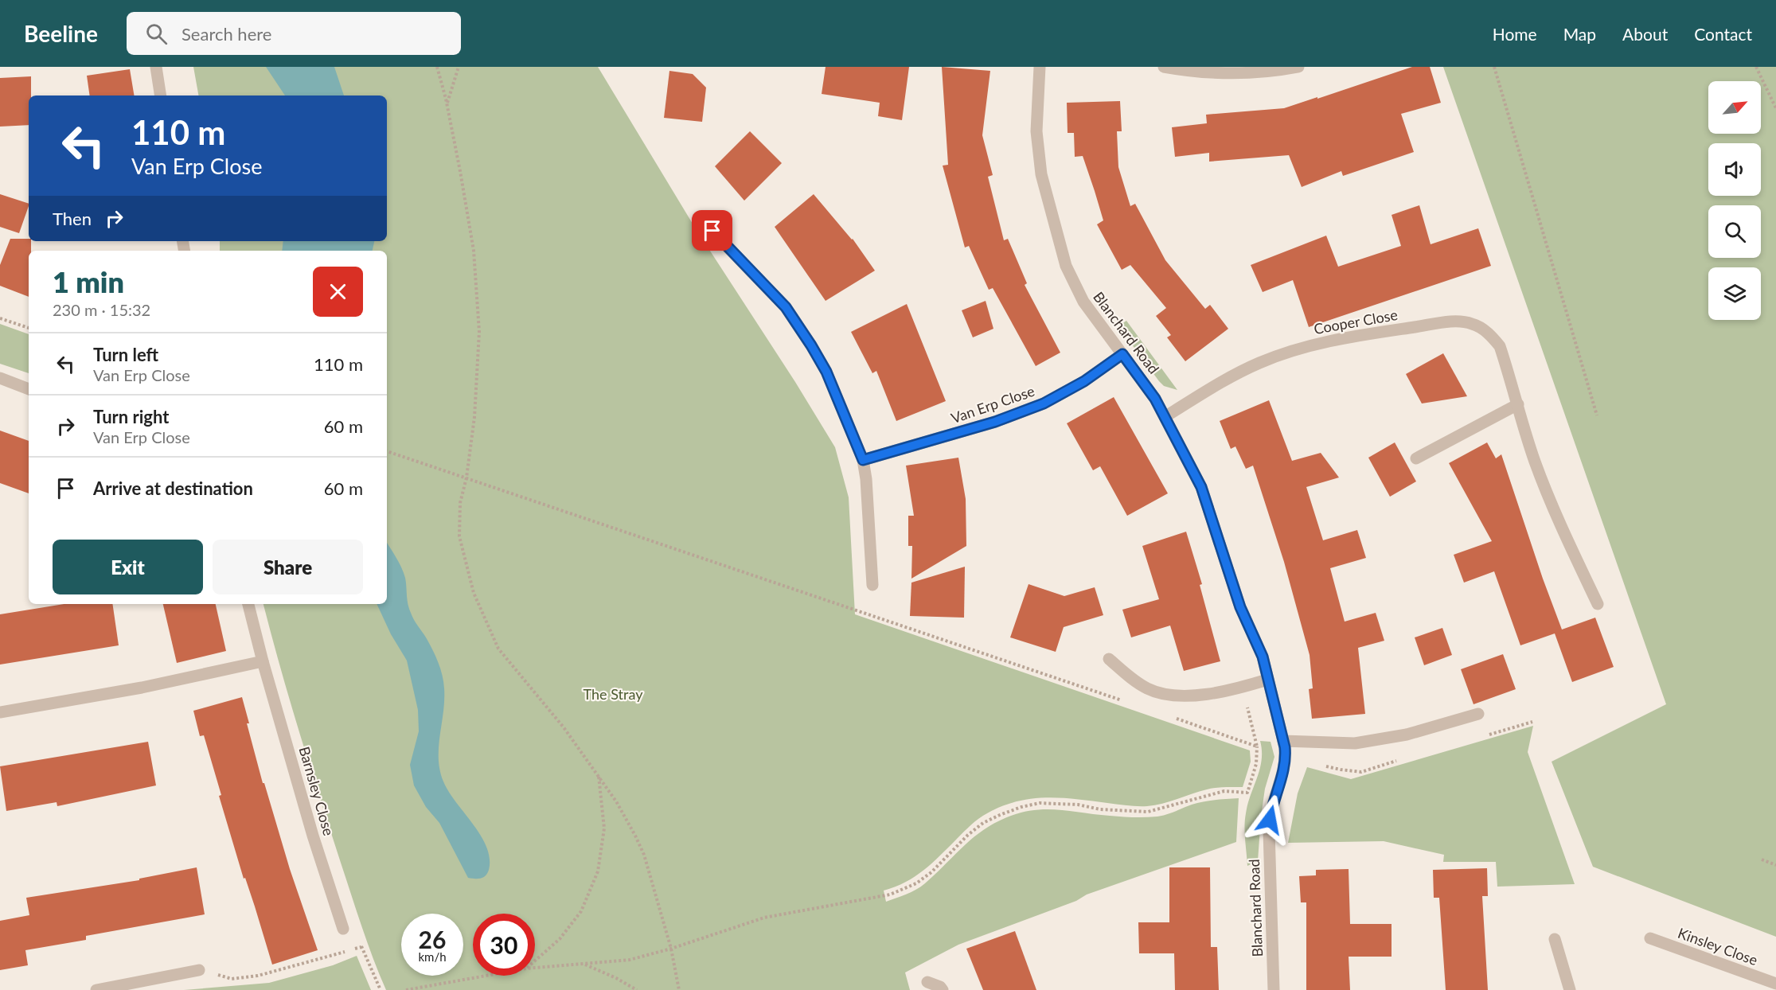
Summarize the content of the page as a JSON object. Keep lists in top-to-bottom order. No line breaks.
{"streets":{"street":["Cooper Close","Blanchard Road","Van Erp Close","Barnsley Close","Kinsley Close"]},"crossings":[["Cooper Close","Blanchard Road"],["Blanchard Road","Van Erp Close"]],"parks":["The Stray"],"north":"top right","page":{"header":"Beeline","search":"Search here","nav":["Home","Map","About","Contact"],"turn":["110 m","Van Erp Close"],"then":"Then","heading":["1 min","230 m · 15:32"],"list":[{"name":"Turn left","note":"Van Erp Close","value":"110 m"},{"name":"Turn right","note":"Van Erp Close","value":"60 m"},{"name":"Arrive at destination","value":"60 m"}],"buttons":["Exit","Share"],"speed":"26 km/h","limit":"30"}}
